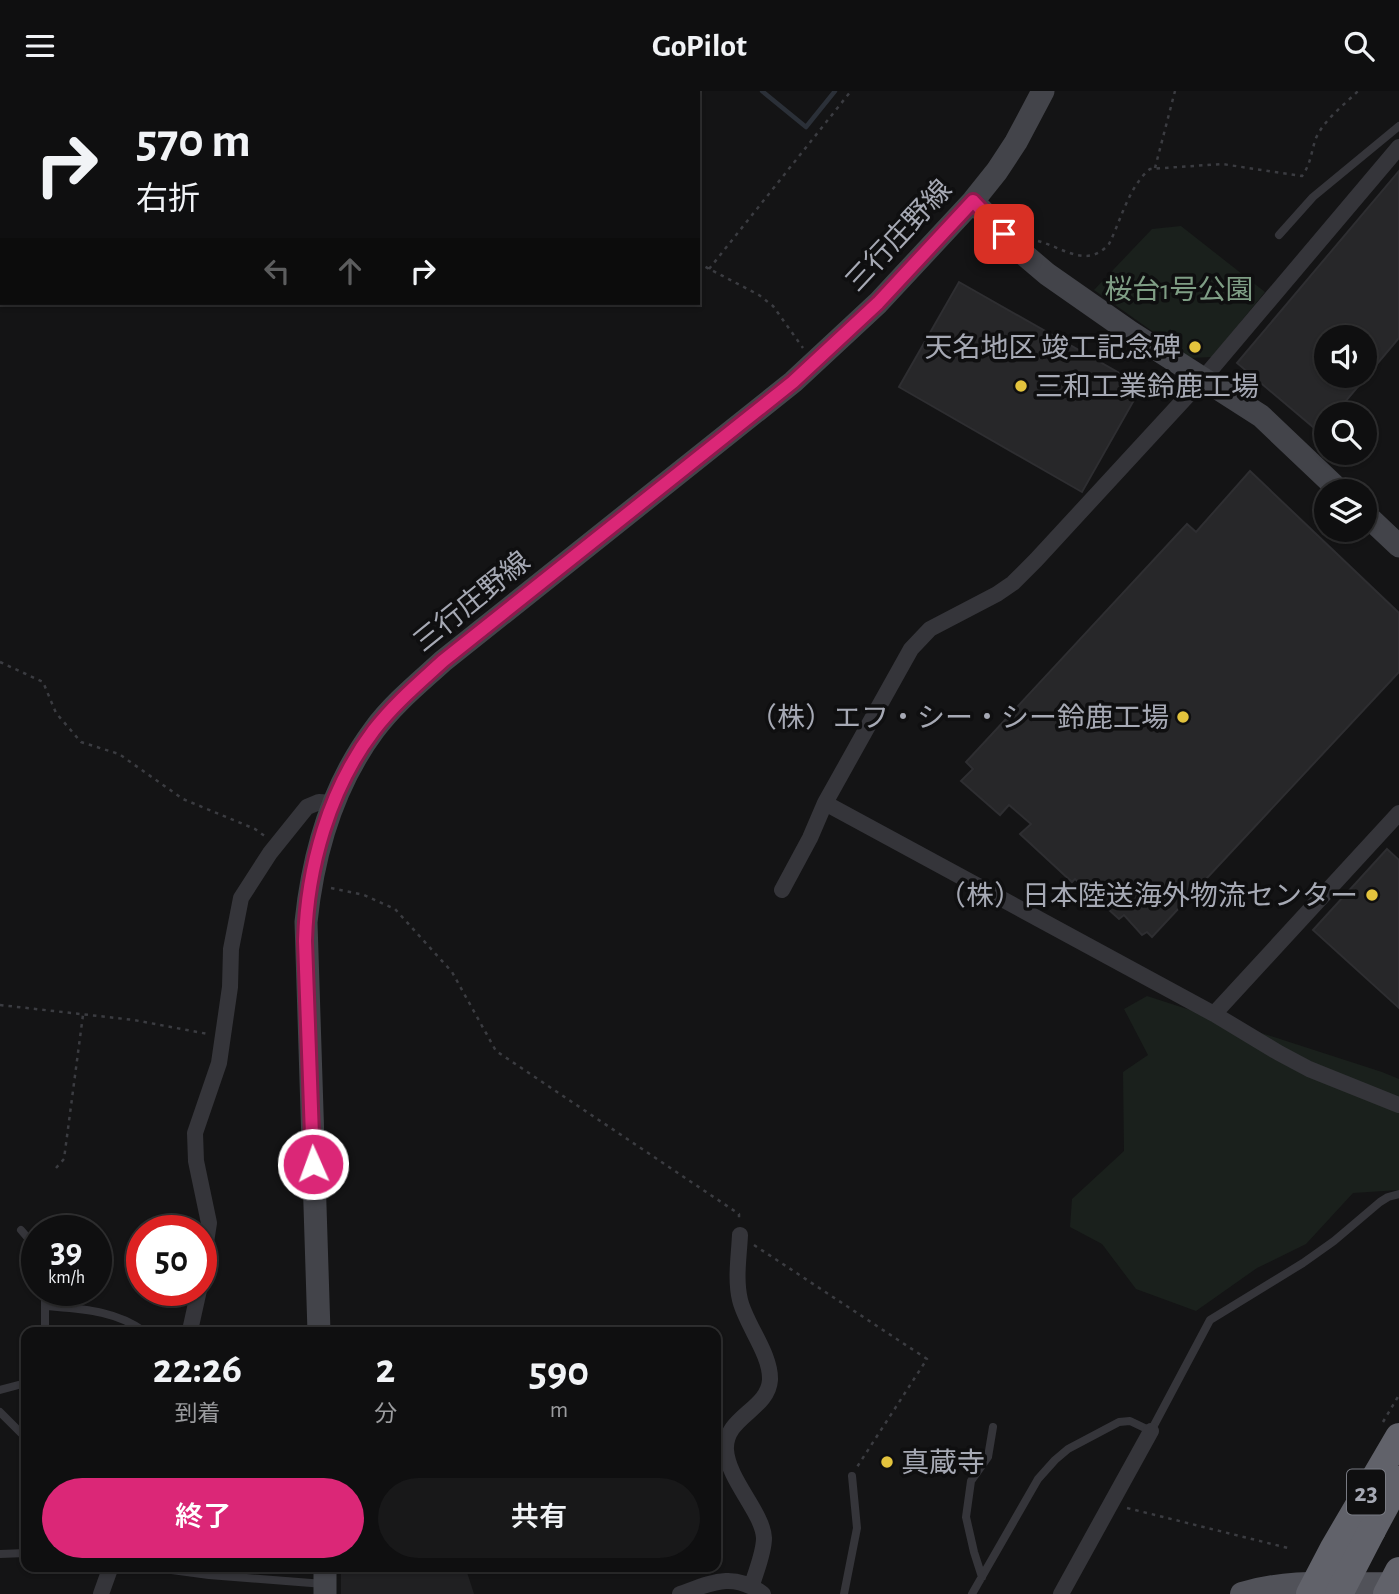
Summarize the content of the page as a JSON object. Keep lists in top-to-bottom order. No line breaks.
{"streets":{"highway":["23"],"main road":["三行庄野線"]},"parks":["桜台1号公園"],"places":["天名地区 竣工記念碑","三和工業鈴鹿工場","（株）エフ・シー・シー鈴鹿工場","（株）日本陸送海外物流センター","真蔵寺"],"page":{"header":"GoPilot","turn":["570 m","右折"],"speed":"39 km/h","limit":"50","eta":["22:26","到着","2","分","590","m"],"buttons":["終了","共有"]}}
